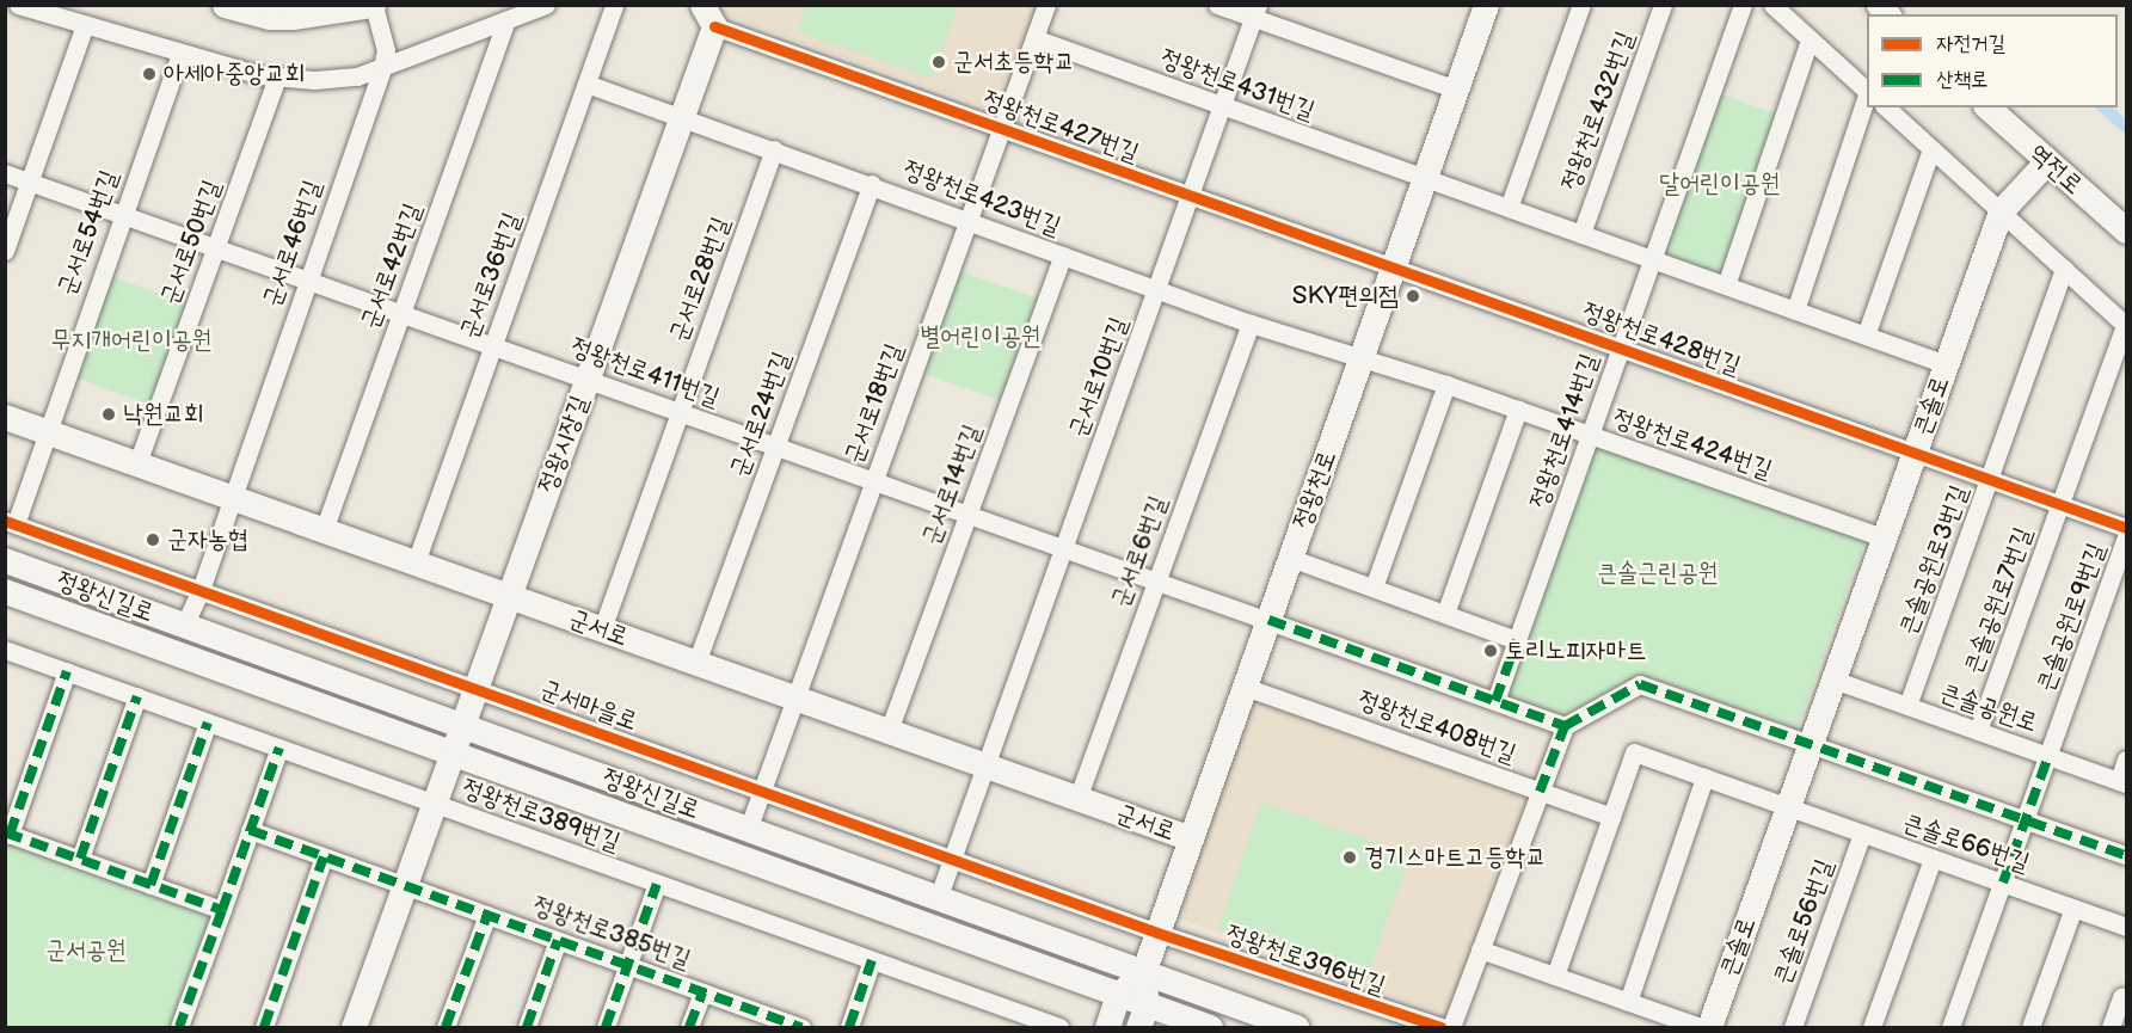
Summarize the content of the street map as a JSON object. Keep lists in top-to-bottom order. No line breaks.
{"streets":{"street":["정왕천로431번길","정왕천로432번길","정왕천로427번길","역전로","정왕천로423번길","군서로54번길","군서로50번길","군서로46번길","군서로42번길","군서로36번길","군서로28번길","정왕천로428번길","정왕천로411번길","군서로10번길","군서로18번길","큰솔로","군서로24번길","정왕천로414번길","정왕시장길","정왕천로424번길","군서로14번길","정왕천로","군서로6번길","큰솔공원로3번길","정왕신길로","큰솔공원로7번길","큰솔공원로9번길","군서로","군서마을로","큰솔공원로","정왕천로408번길","정왕천로389번길","큰솔로66번길","큰솔로56번길","정왕천로385번길","정왕천로396번길"]},"crossings":[["정왕천로431번길","군서로10번길"],["정왕천로431번길","군서로18번길"],["정왕천로431번길","정왕천로"],["정왕천로427번길","정왕천로428번길"],["정왕천로427번길","군서로10번길"],["정왕천로427번길","군서로18번길"],["정왕천로427번길","정왕시장길"],["정왕천로427번길","정왕천로"],["역전로","큰솔로"],["정왕천로423번길","군서로36번길"],["정왕천로423번길","군서로28번길"],["정왕천로423번길","군서로10번길"],["정왕천로423번길","군서로18번길"],["정왕천로423번길","군서로24번길"],["정왕천로423번길","정왕시장길"],["정왕천로423번길","정왕천로424번길"],["정왕천로423번길","군서로14번길"],["정왕천로423번길","정왕천로"],["정왕천로423번길","군서로6번길"],["군서로54번길","정왕천로411번길"],["군서로54번길","군서로"],["군서로54번길","군서마을로"],["군서로50번길","정왕천로411번길"],["군서로50번길","군서로"],["군서로46번길","정왕천로411번길"],["군서로46번길","군서로"],["군서로42번길","정왕천로411번길"],["군서로42번길","군서로"],["군서로36번길","정왕천로411번길"],["군서로36번길","군서로"],["군서로28번길","정왕천로411번길"],["군서로28번길","군서로"],["정왕천로428번길","큰솔로"],["정왕천로428번길","정왕천로414번길"],["정왕천로428번길","정왕천로"],["정왕천로428번길","큰솔공원로3번길"],["정왕천로428번길","큰솔공원로7번길"],["정왕천로411번길","군서로10번길"],["정왕천로411번길","군서로18번길"],["정왕천로411번길","군서로24번길"],["정왕천로411번길","정왕천로414번길"],["정왕천로411번길","정왕시장길"],["정왕천로411번길","군서로14번길"],["정왕천로411번길","정왕천로"],["정왕천로411번길","군서로6번길"],["군서로10번길","군서로"],["군서로18번길","군서로"],["큰솔로","정왕천로424번길"],["큰솔로","큰솔공원로"],["큰솔로","큰솔로66번길"],["군서로24번길","군서로"],["정왕천로414번길","정왕천로424번길"],["정왕시장길","정왕신길로"],["정왕시장길","군서로"],["정왕시장길","군서마을로"],["정왕시장길","정왕천로389번길"],["정왕시장길","정왕천로385번길"],["정왕천로424번길","정왕천로"],["군서로14번길","군서로"],["정왕천로","정왕신길로"],["정왕천로","군서로"],["정왕천로","군서마을로"],["정왕천로","정왕천로408번길"],["정왕천로","정왕천로396번길"],["군서로6번길","군서로"],["큰솔공원로3번길","큰솔공원로"],["큰솔공원로7번길","큰솔공원로"],["큰솔공원로9번길","큰솔공원로"],["군서로","군서마을로"],["군서마을로","정왕천로396번길"],["큰솔로66번길","큰솔로56번길"]],"parks":["달어린이공원","별어린이공원","무지개어린이공원","큰솔근린공원","군서공원"],"places":["군서초등학교","아세아중앙교회","SKY편의점","낙원교회","군자농협","토리노피자마트","경기스마트고등학교"],"legend":["자전거길","산책로"]}
